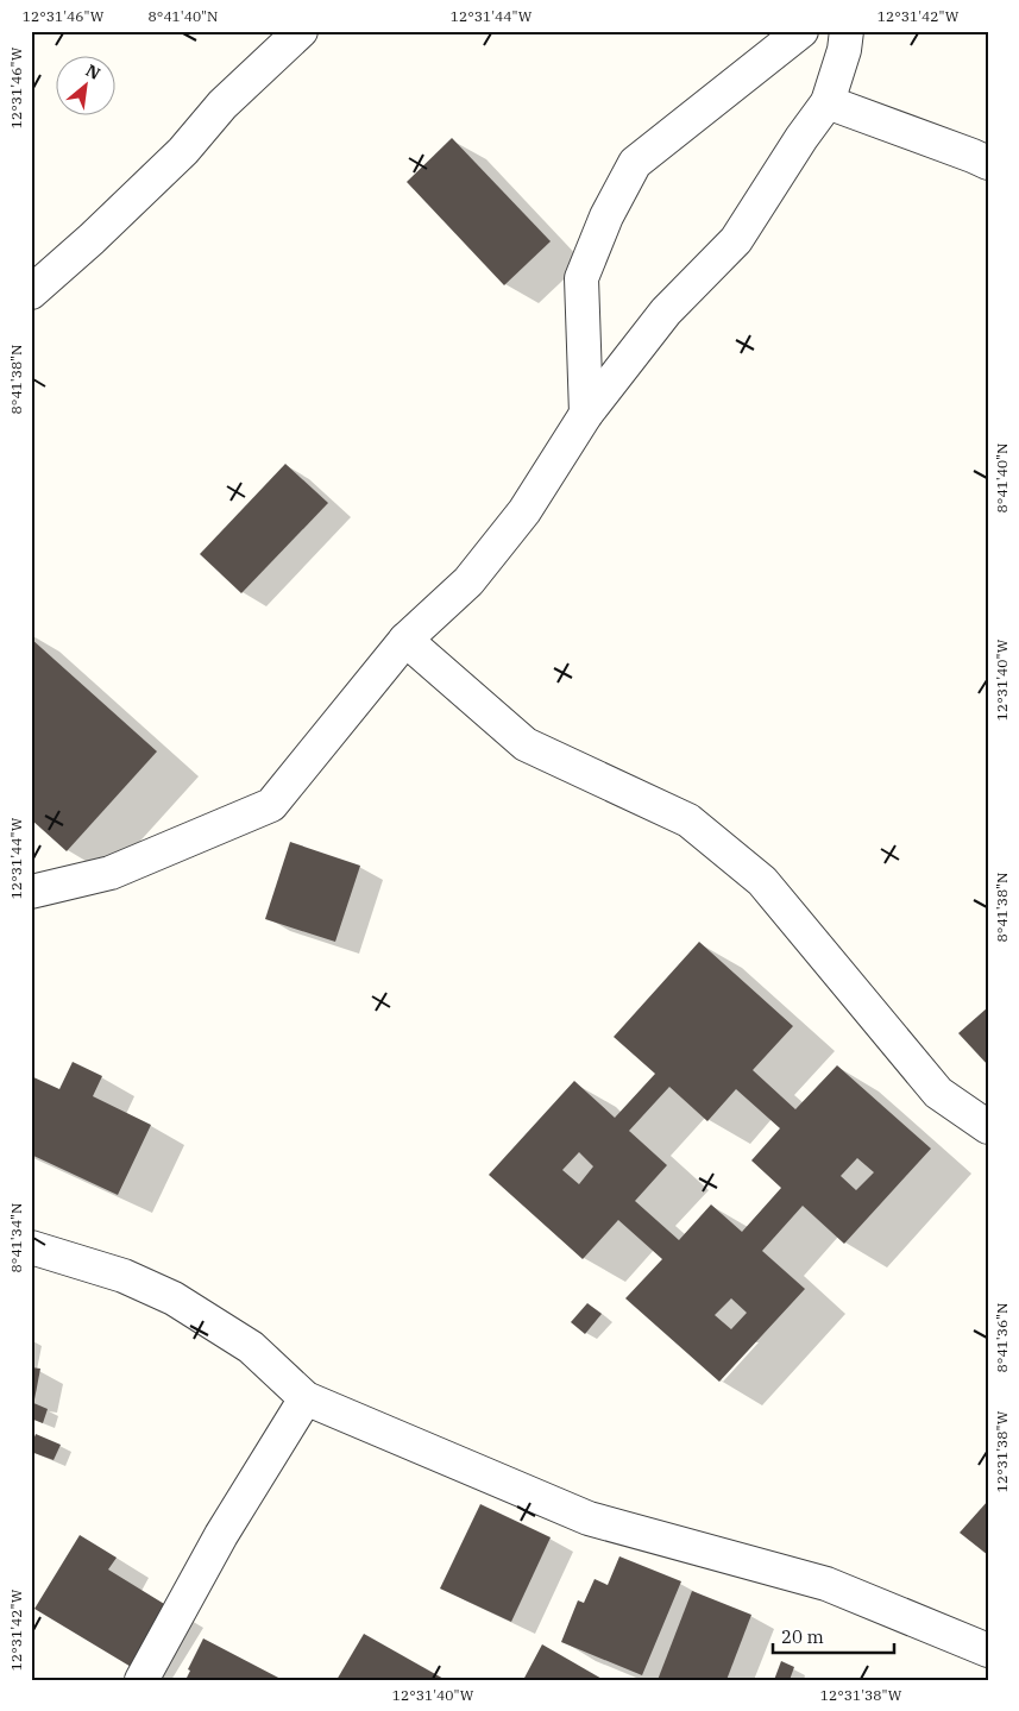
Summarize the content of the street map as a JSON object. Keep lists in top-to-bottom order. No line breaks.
{"scale_bar":"20 m","north":"top right","coordinates":["12°31'46\"W","8°41'40\"N","12°31'44\"W","12°31'42\"W","8°41'38\"N","12°31'40\"W","8°41'34\"N","8°41'36\"N","12°31'38\"W"]}
